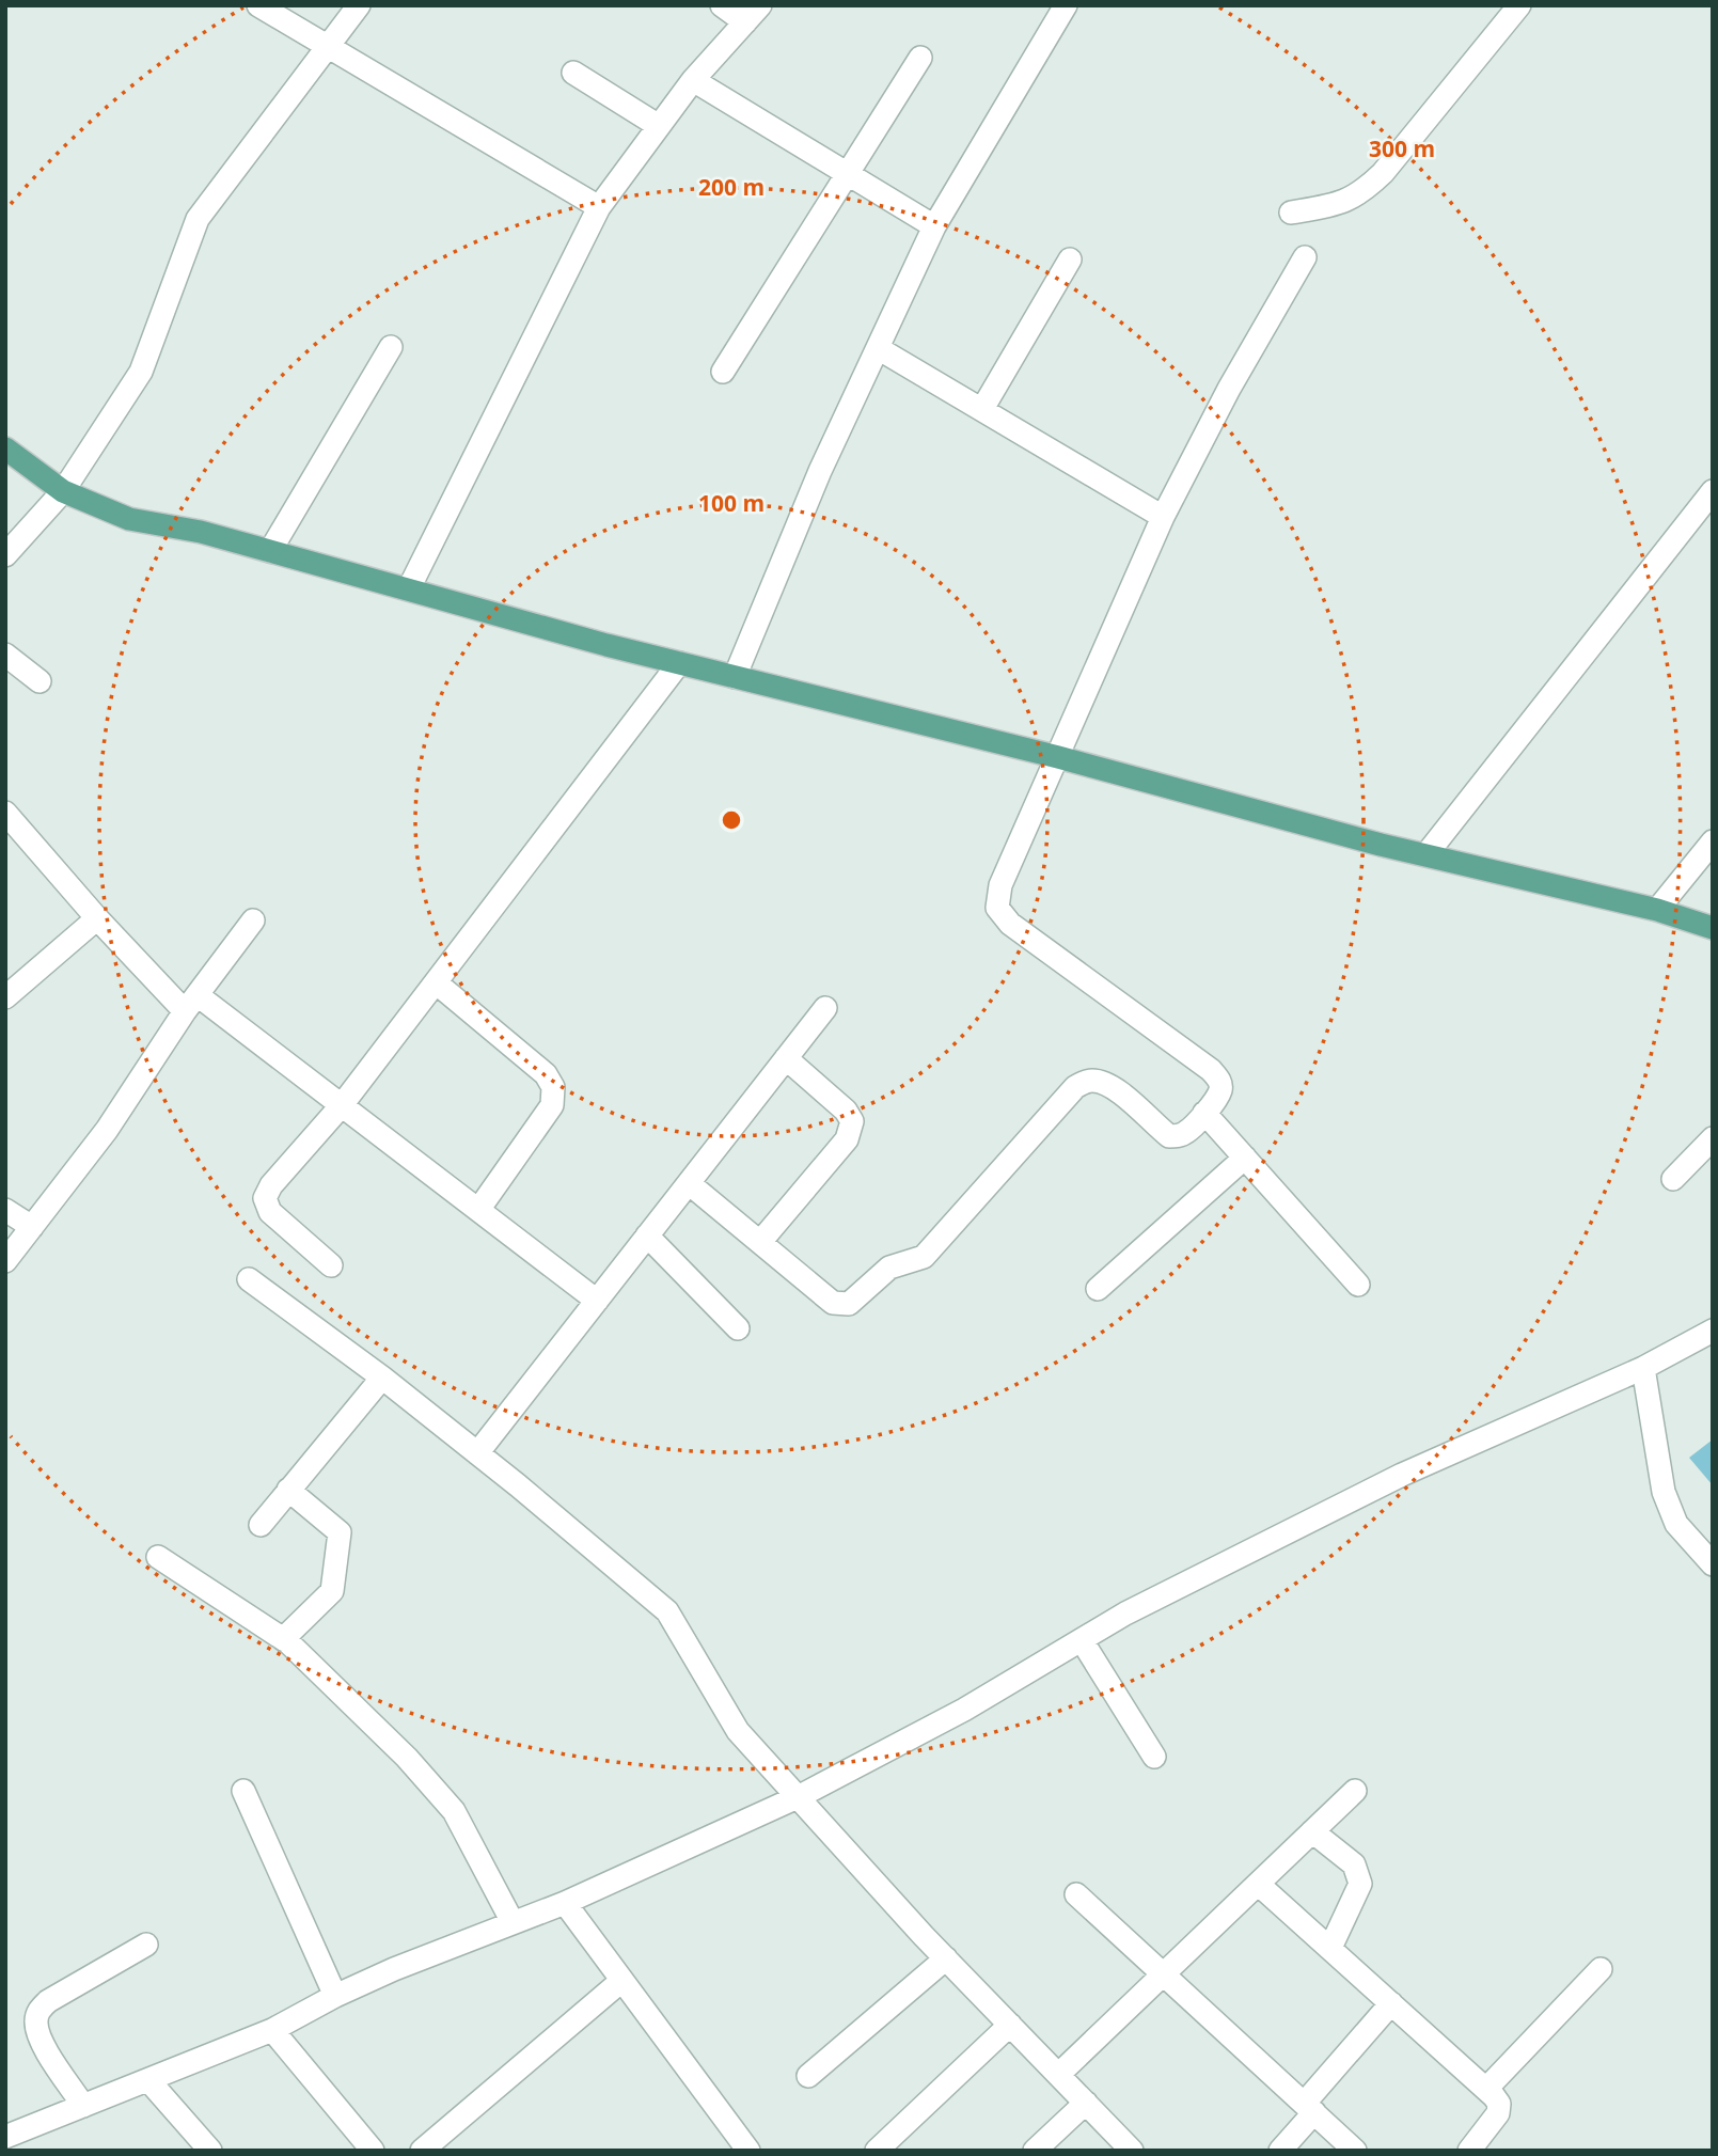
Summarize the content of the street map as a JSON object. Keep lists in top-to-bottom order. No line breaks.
{"rings":["300 m","200 m","100 m"]}
